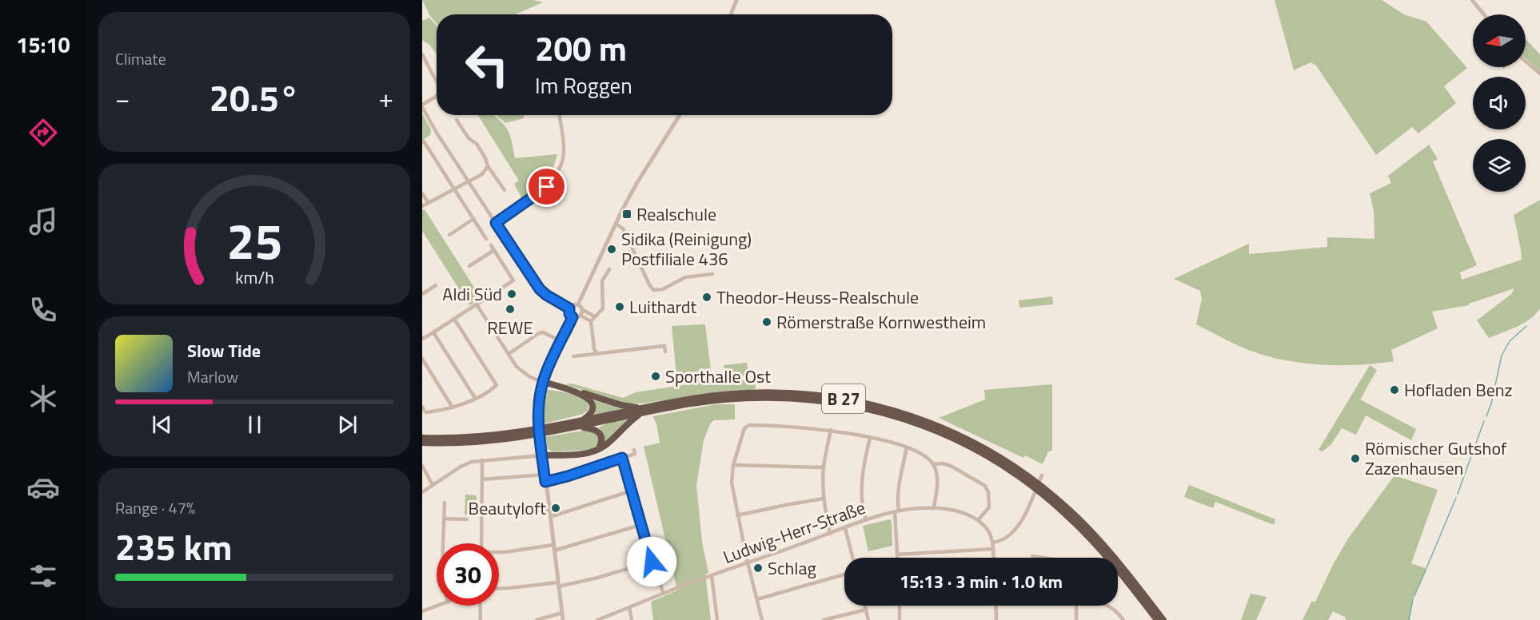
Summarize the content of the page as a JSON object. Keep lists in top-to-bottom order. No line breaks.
{"streets":{"highway":["B 27"],"street":["Ludwig-Herr-Straße"]},"places":{"transit":["Realschule"],"other":["Sidika (Reinigung) Postfiliale 436","Aldi Süd","Theodor-Heuss-Realschule","Luithardt","REWE","Römerstraße Kornwestheim","Sporthalle Ost","Hofladen Benz","Römischer Gutshof Zazenhausen","Beautyloft","Schlag"]},"north":"left","page":{"tabs":"15:10","tile":["Climate",["Range · 47%","235 km"]],"turn":["200 m","Im Roggen"],"heat":["−","20.5°","+"],"song":["Slow Tide","Marlow"],"limit":"30","trip":"15:13 · 3 min · 1.0 km","gauge":["25","km/h"]}}
